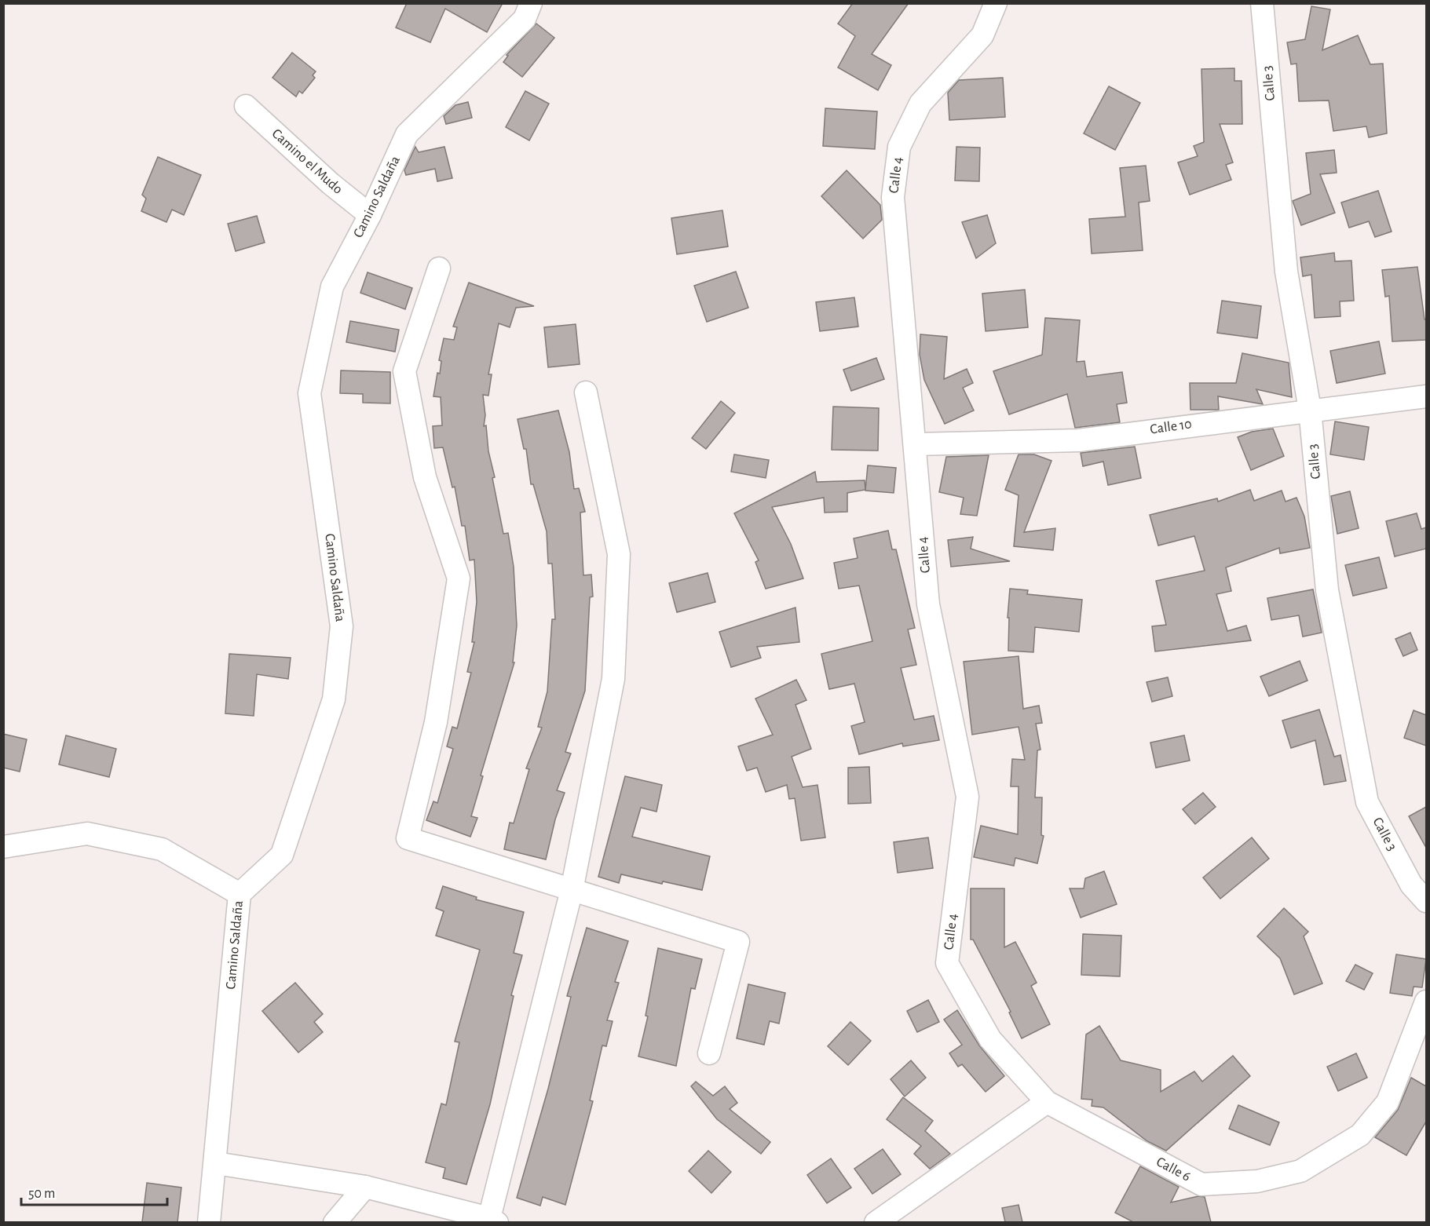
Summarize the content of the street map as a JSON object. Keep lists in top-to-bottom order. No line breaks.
{"streets":{"street":["Calle 3","Camino el Mudo","Calle 4","Camino Saldaña","Calle 10","Calle 6"]},"crossings":[["Calle 3","Calle 10"],["Camino el Mudo","Camino Saldaña"],["Calle 4","Calle 10"],["Calle 4","Calle 6"]],"scale_bar":"50 m"}
